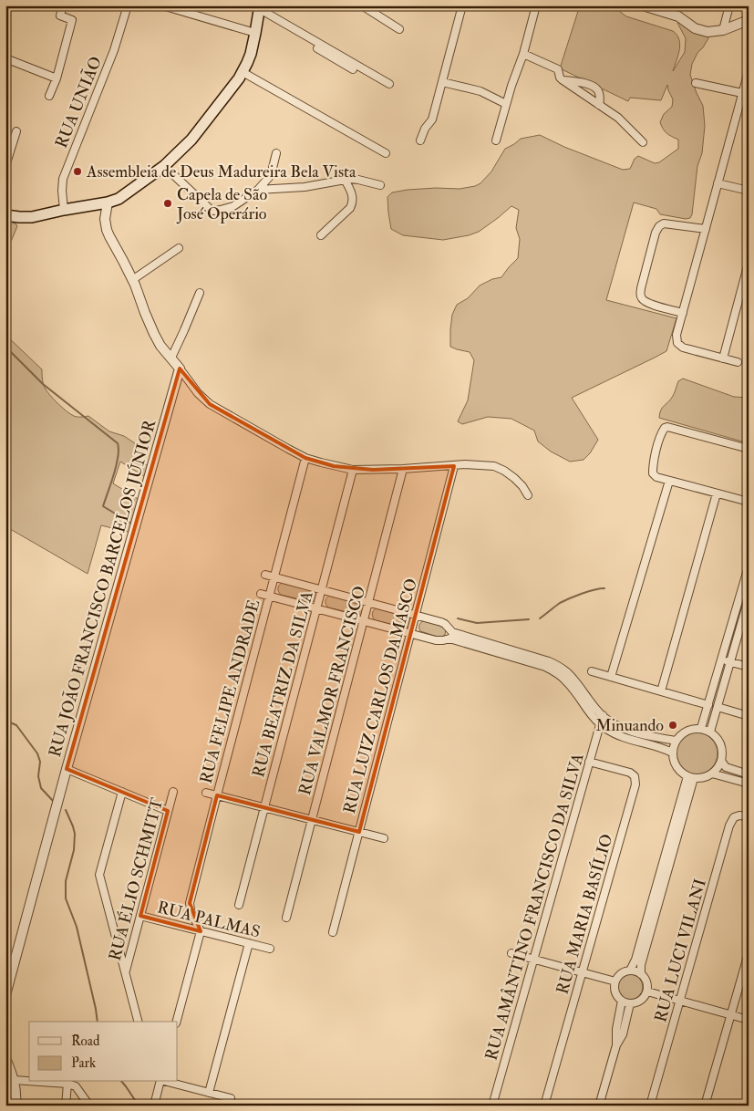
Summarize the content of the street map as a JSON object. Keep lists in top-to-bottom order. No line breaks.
{"streets":{"street":["RUA UNIÃO","RUA JOÃO FRANCISCO BARCELOS JÚNIOR","RUA BEATRIZ DA SILVA","RUA VALMOR FRANCISCO","RUA FELIPE ANDRADE","RUA LUIZ CARLOS DAMASCO","RUA ÉLIO SCHMITT","RUA AMÂNTINO FRANCISCO DA SILVA","RUA MARIA BASÍLIO","RUA PALMAS","RUA LUCI VILANI"]},"crossings":[["RUA FELIPE ANDRADE","RUA PALMAS"],["RUA ÉLIO SCHMITT","RUA PALMAS"],["RUA AMÂNTINO FRANCISCO DA SILVA","RUA MARIA BASÍLIO"]],"places":["Assembleia de Deus Madureira Bela Vista","Capela de São José Operário","Minuando"],"legend":["Road","Park"]}
